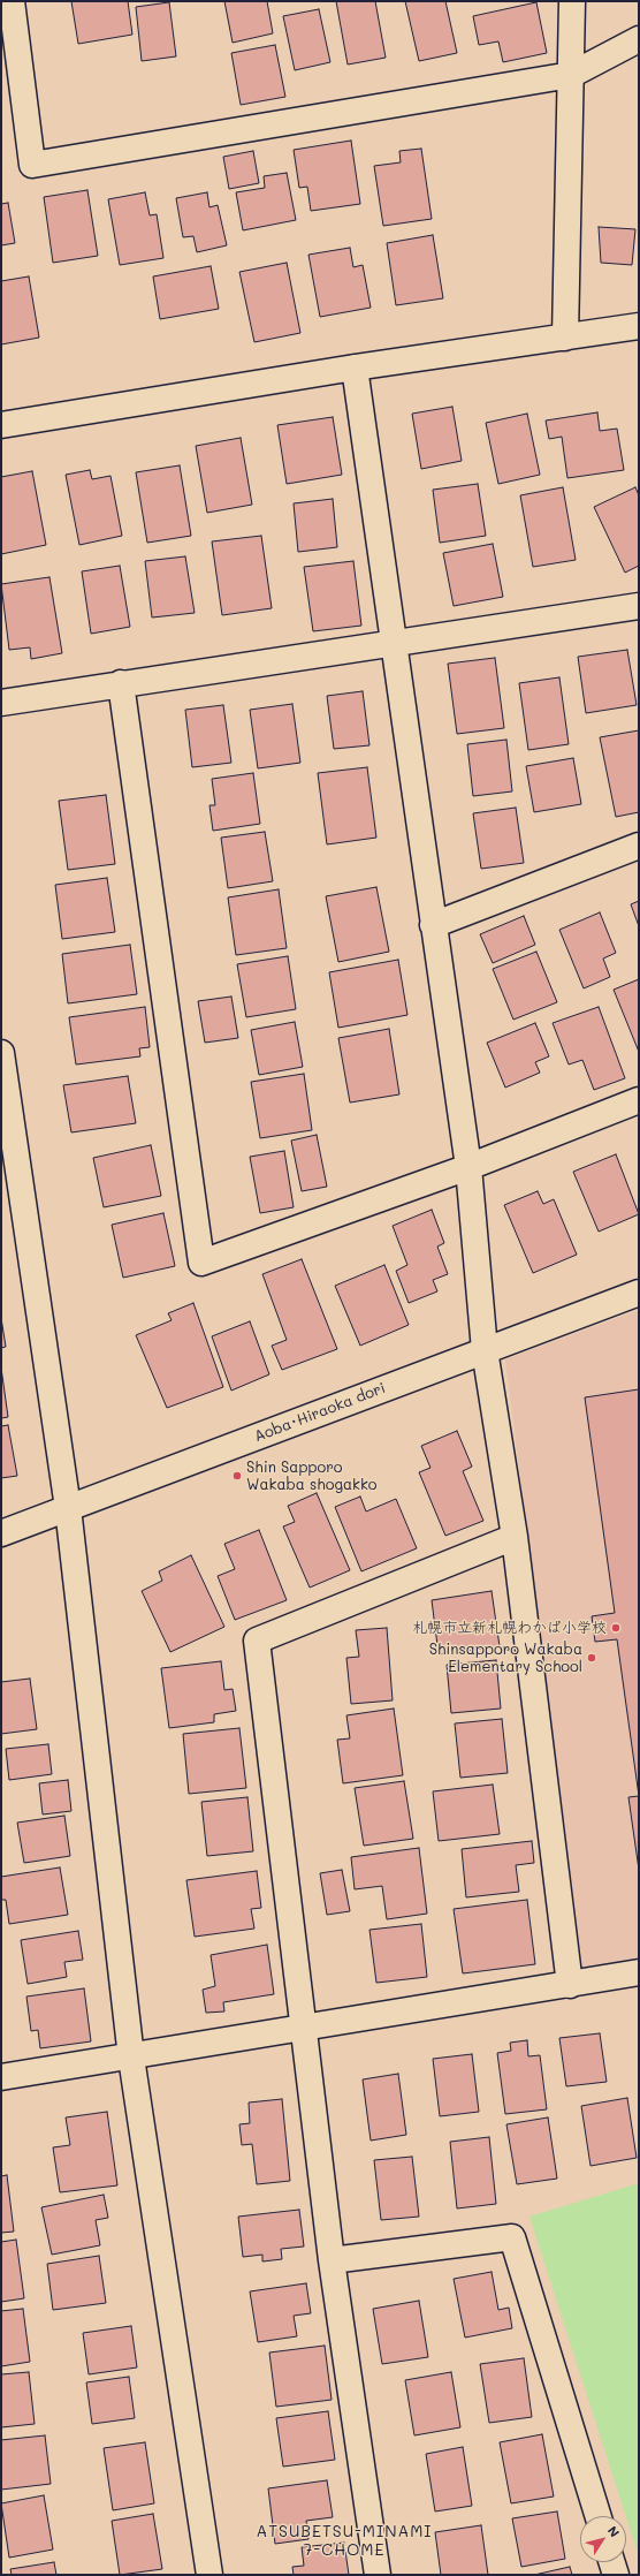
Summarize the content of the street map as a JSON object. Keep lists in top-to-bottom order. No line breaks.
{"streets":{"street":["Aoba･Hiraoka dori"]},"districts":["ATSUBETSU-MINAMI 7-CHOME"],"places":["Shin Sapporo Wakaba shogakko","札幌市立新札幌わかば小学校","Shinsapporo Wakaba Elementary School"],"north":"top right"}
